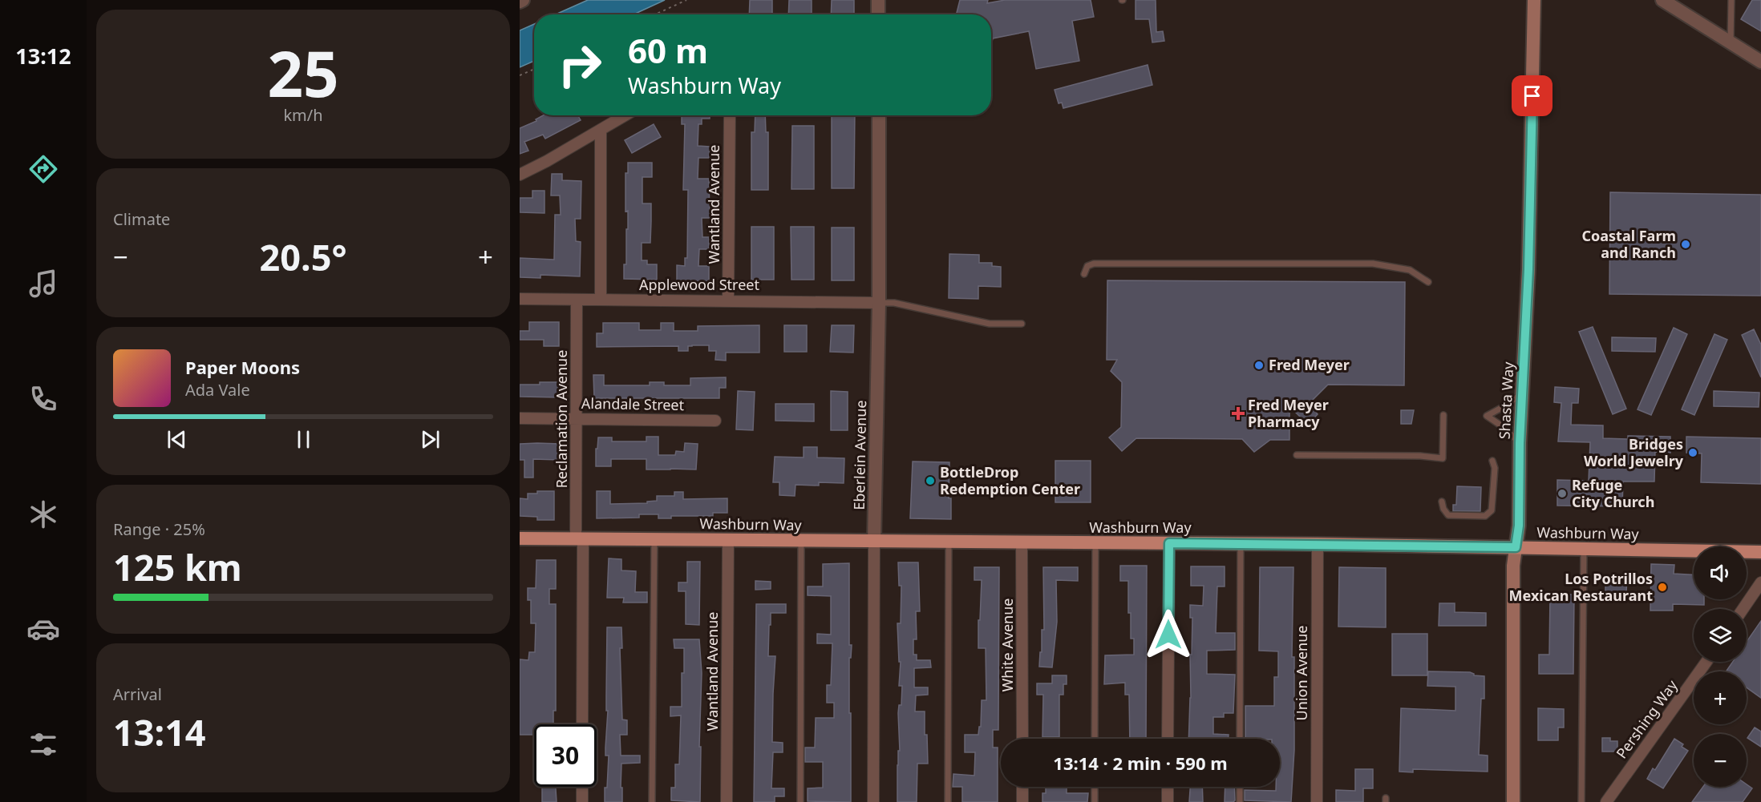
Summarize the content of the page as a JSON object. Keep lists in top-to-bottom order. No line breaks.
{"streets":{"main road":["Shasta Way","Washburn Way"],"street":["Wantland Avenue","Applewood Street","Alandale Street","Reclamation Avenue","Eberlein Avenue","White Avenue","Union Avenue","Pershing Way"]},"crossings":[["Wantland Avenue","Applewood Street"],["Wantland Avenue","Washburn Way"],["Applewood Street","Reclamation Avenue"],["Applewood Street","Eberlein Avenue"],["Shasta Way","Washburn Way"],["Alandale Street","Reclamation Avenue"],["Reclamation Avenue","Washburn Way"],["Eberlein Avenue","Washburn Way"],["Washburn Way","White Avenue"],["Washburn Way","Union Avenue"]],"places":{"other":["Coastal Farm and Ranch","Fred Meyer","Bridges World Jewelry","BottleDrop Redemption Center","Refuge City Church","Los Potrillos Mexican Restaurant"],"health":["Fred Meyer Pharmacy"]},"page":{"tabs":"13:12","tile":[["25","km/h"],"Climate",["Range · 25%","125 km"],["Arrival","13:14"]],"turn":["60 m","Washburn Way"],"heat":["−","20.5°","+"],"song":["Paper Moons","Ada Vale"],"map_buttons":["+","−"],"limit":"30","trip":"13:14 · 2 min · 590 m"}}
